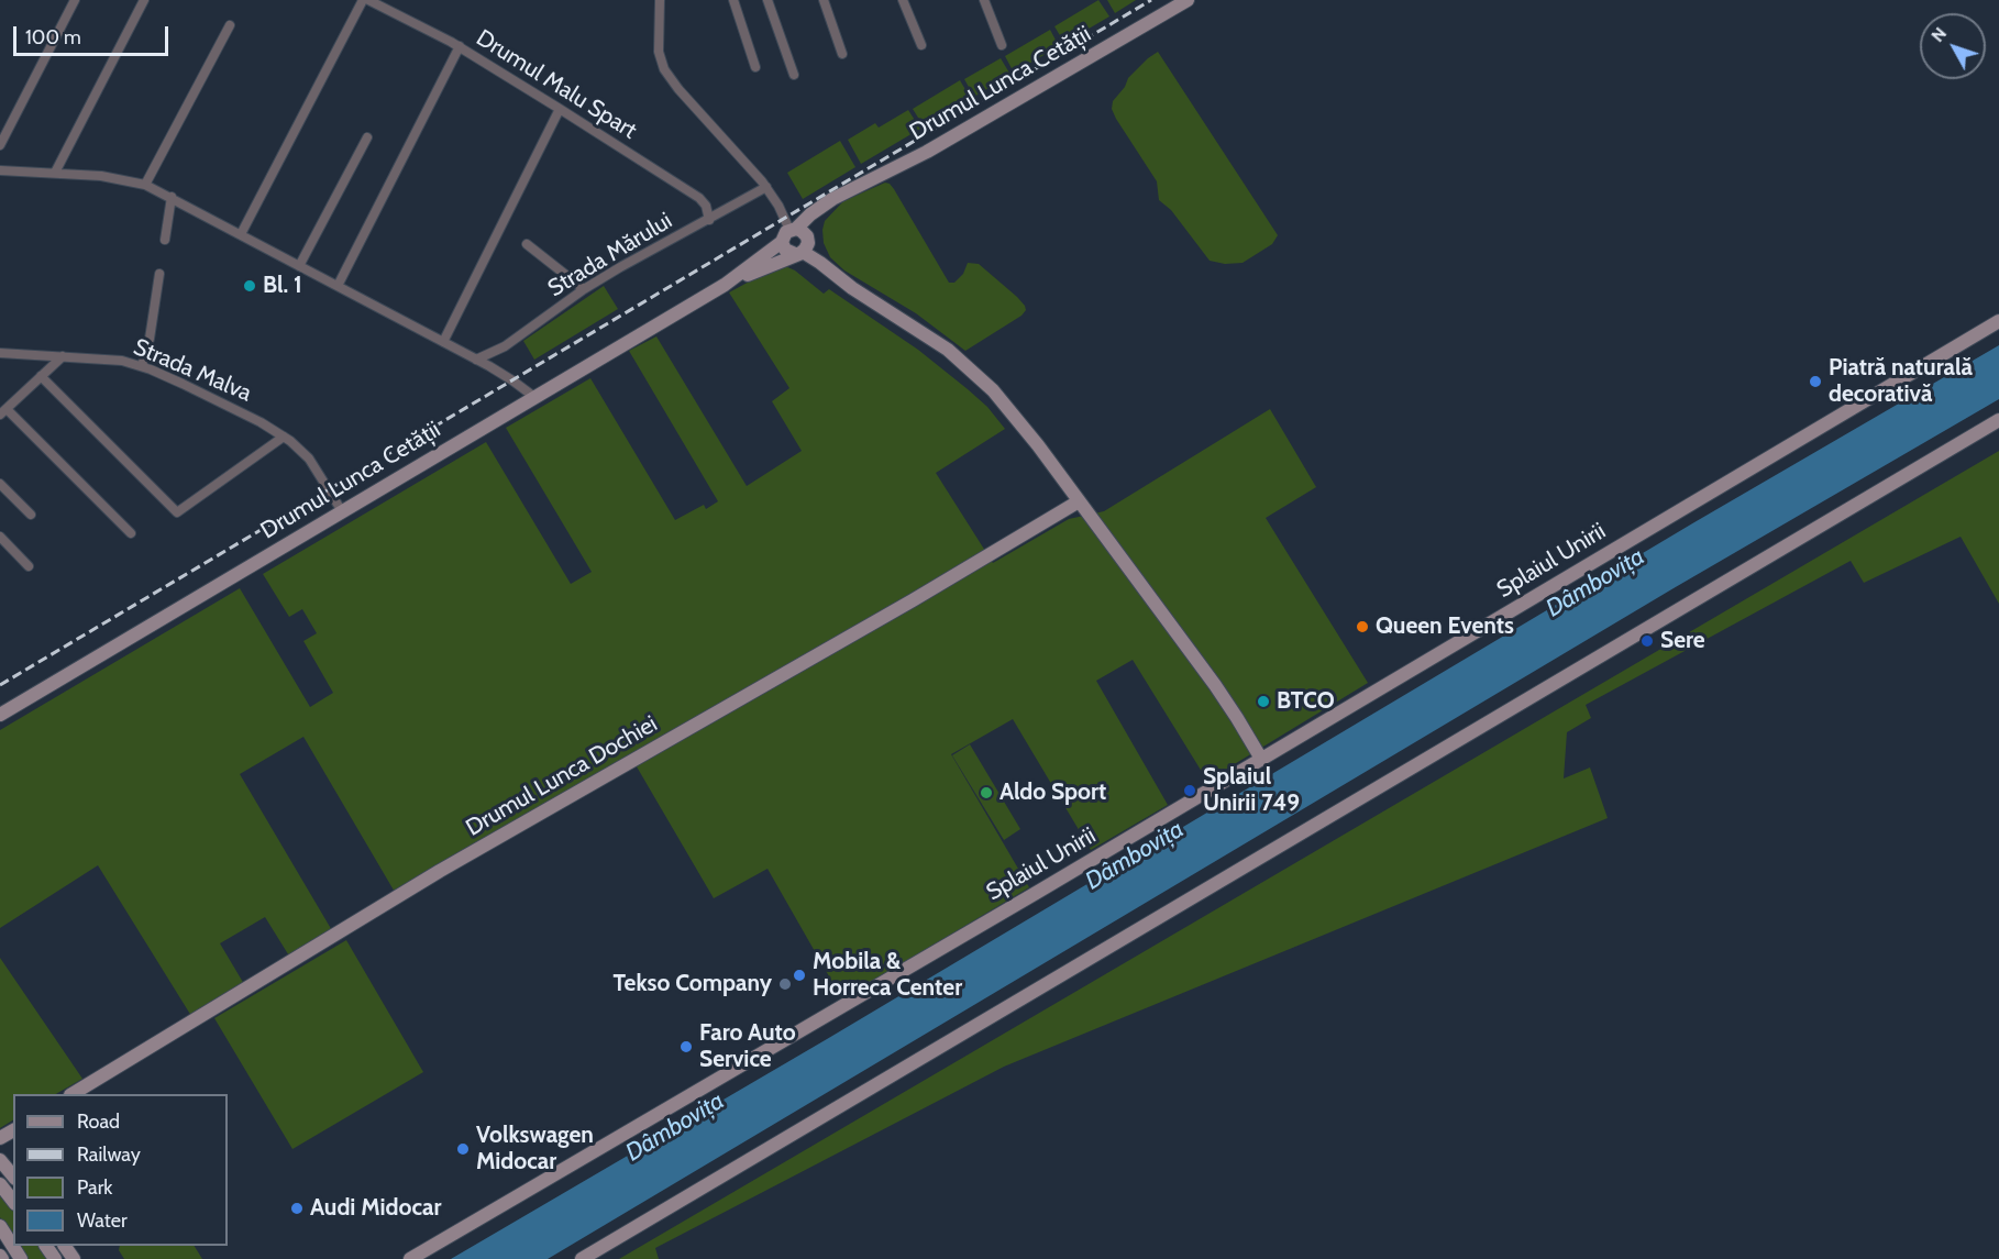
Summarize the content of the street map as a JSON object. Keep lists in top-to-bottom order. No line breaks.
{"streets":{"main road":["Drumul Lunca Cetății","Splaiul Unirii","Drumul Lunca Dochiei"],"street":["Drumul Malu Spart","Strada Mărului","Strada Malva"]},"crossings":[["Drumul Lunca Cetății","Strada Malva"],["Drumul Malu Spart","Strada Mărului"]],"water":["Dâmbovița"],"places":["Bl. 1","Piatră naturală decorativă","Queen Events","Sere","BTCO","Splaiul Unirii 749","Aldo Sport","Mobila & Horreca Center","Tekso Company","Faro Auto Service","Volkswagen Midocar","Audi Midocar"],"legend":["Road","Railway","Park","Water"],"scale_bar":"100 m","north":"top left"}
